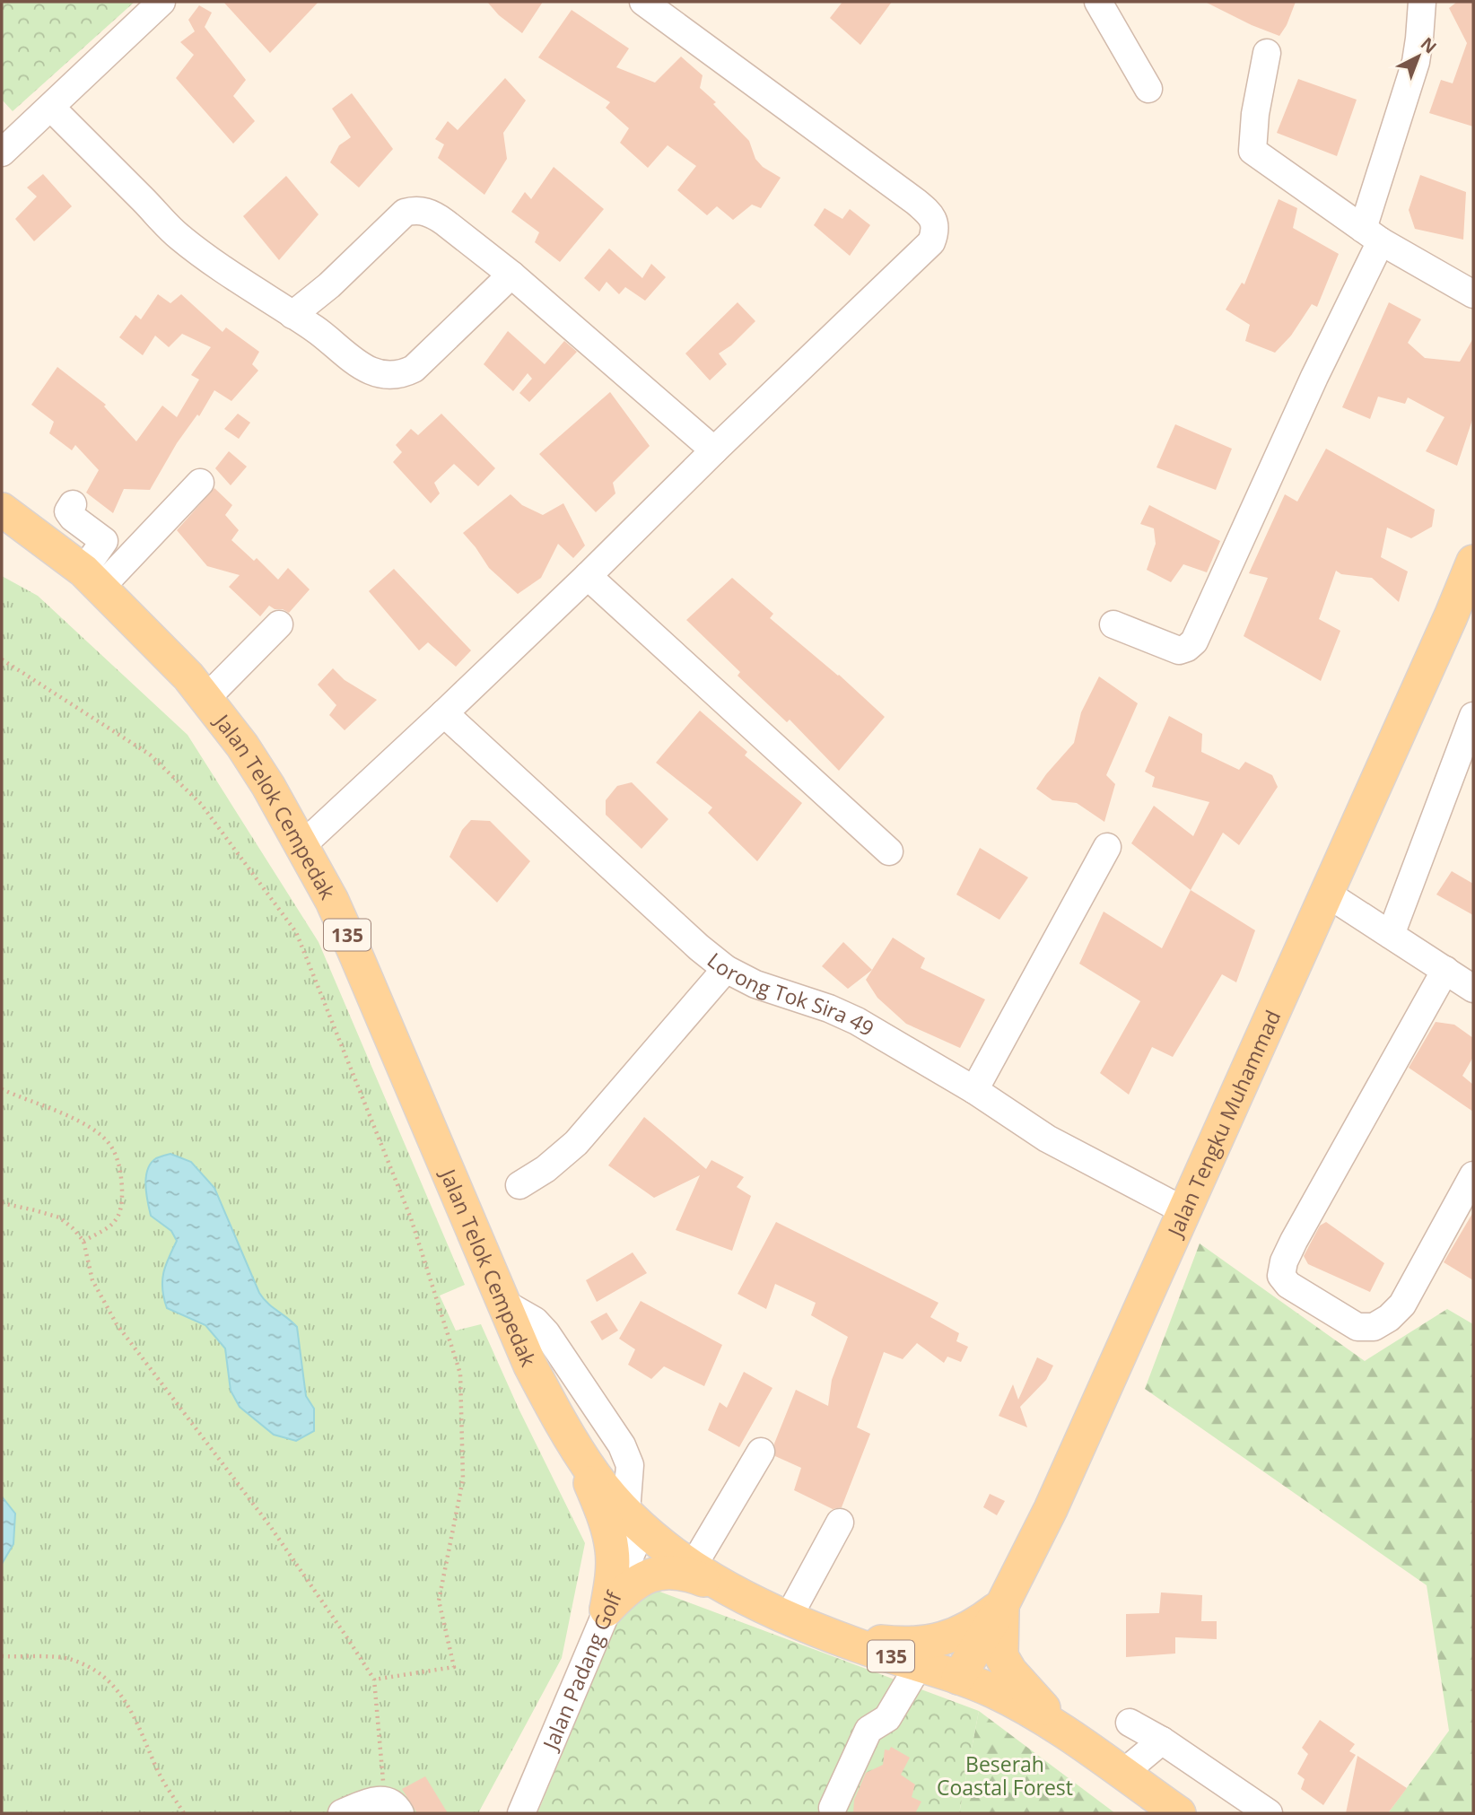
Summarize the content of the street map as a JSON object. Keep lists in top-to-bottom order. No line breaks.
{"streets":{"main road":["Jalan Telok Cempedak","135","Jalan Tengku Muhammad"],"street":["Lorong Tok Sira 49","Jalan Padang Golf"]},"crossings":[["Jalan Telok Cempedak","Jalan Tengku Muhammad"],["Jalan Telok Cempedak","Jalan Padang Golf"],["Lorong Tok Sira 49","Jalan Tengku Muhammad"]],"parks":["Beserah Coastal Forest"],"north":"top right"}
